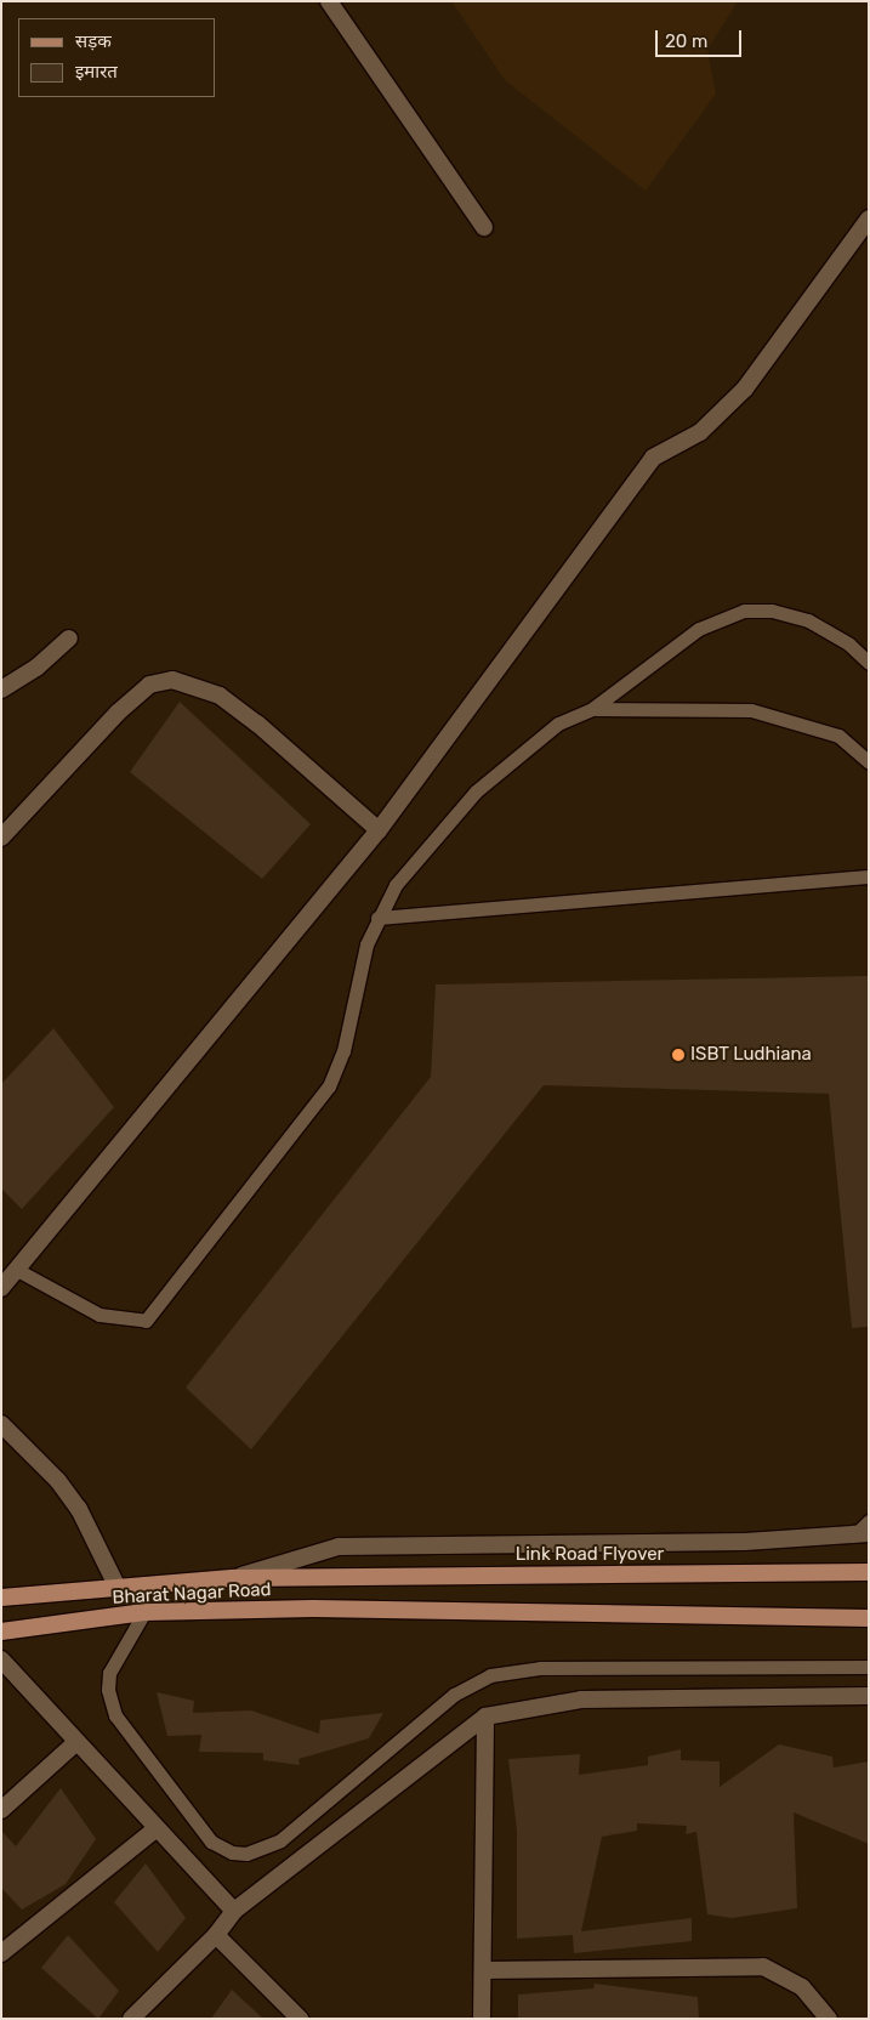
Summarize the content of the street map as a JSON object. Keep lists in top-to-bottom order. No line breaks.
{"streets":{"main road":["Link Road Flyover","Bharat Nagar Road"]},"crossings":[["Link Road Flyover","Bharat Nagar Road"]],"places":["ISBT Ludhiana"],"legend":["सड़क","इमारत"],"scale_bar":"20 m"}
